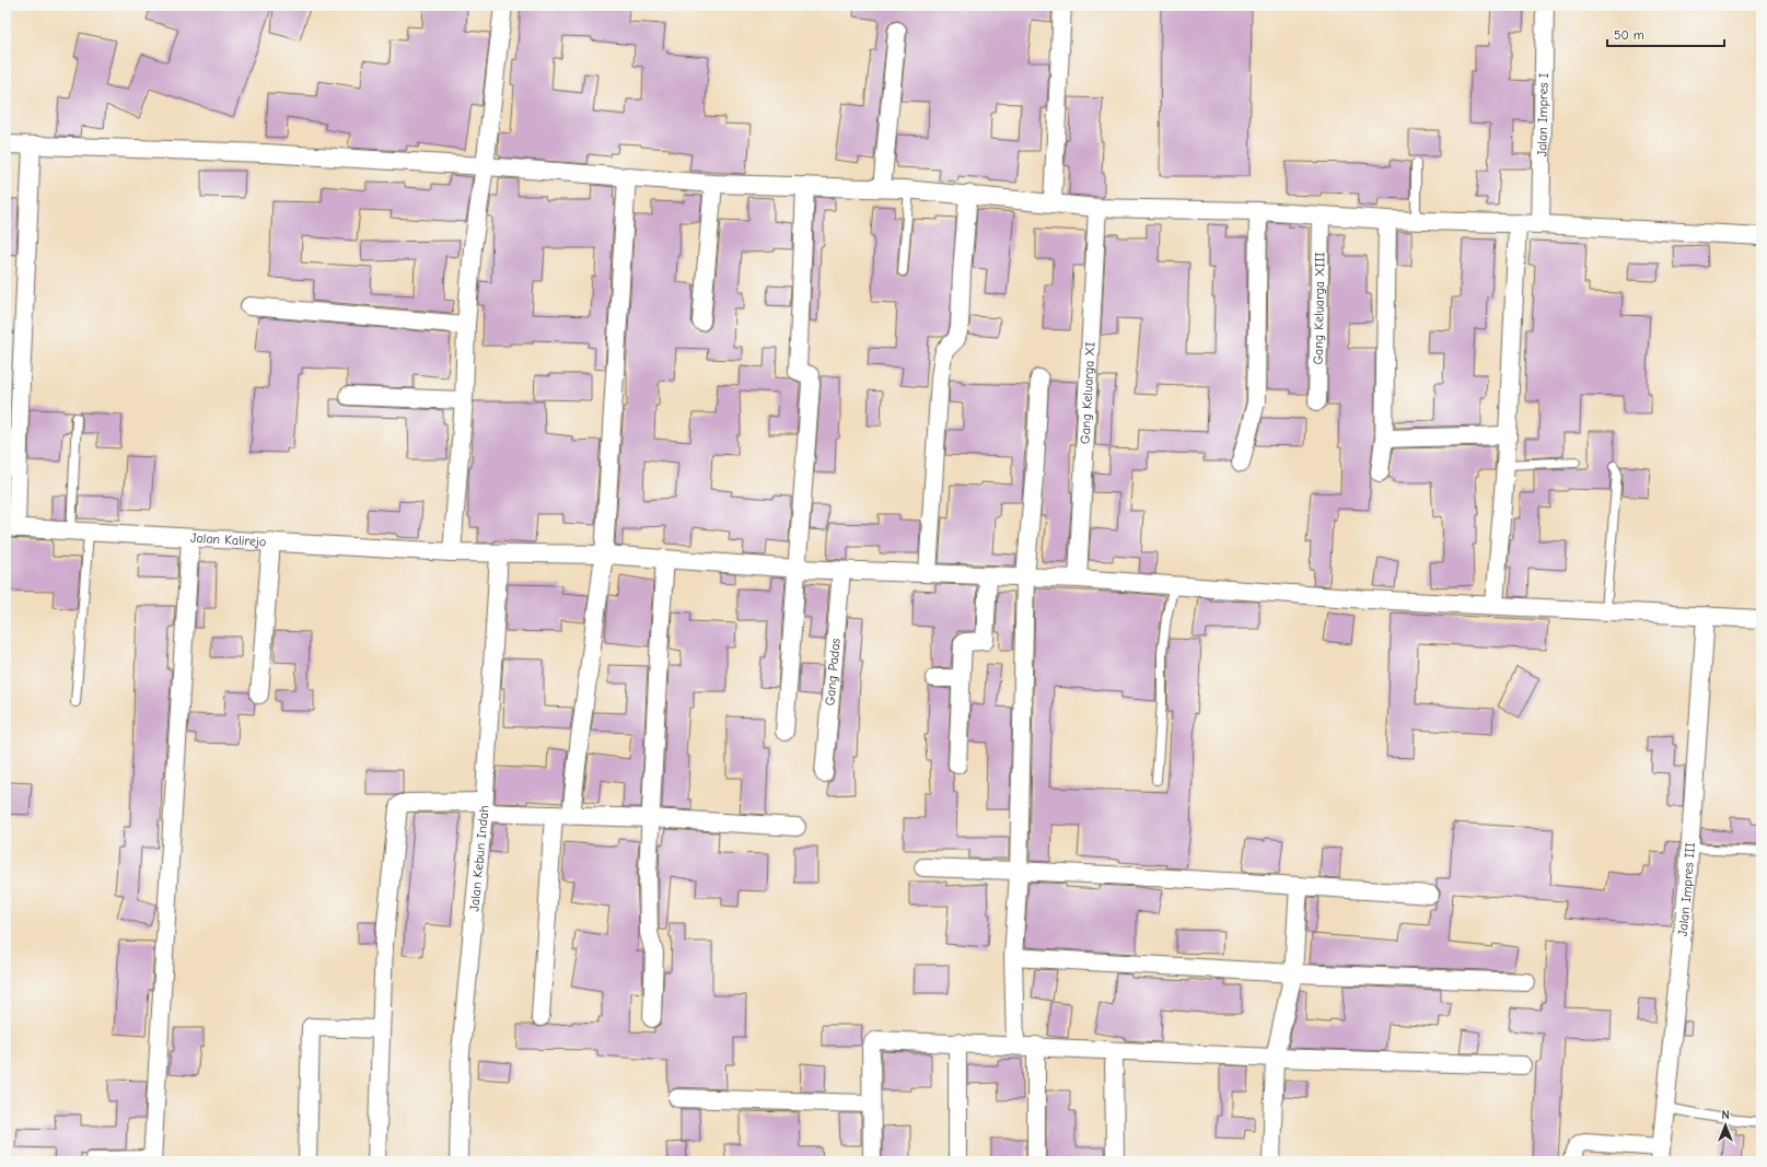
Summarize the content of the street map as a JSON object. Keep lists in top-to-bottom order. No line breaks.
{"streets":{"street":["Jalan Impres I","Gang Keluarga XIII","Gang Keluarga XI","Jalan Kalirejo","Gang Padas","Jalan Kebun Indah","Jalan Impres III"]},"crossings":[["Gang Keluarga XI","Jalan Kalirejo"],["Jalan Kalirejo","Gang Padas"],["Jalan Kalirejo","Jalan Kebun Indah"],["Jalan Kalirejo","Jalan Impres III"]],"scale_bar":"50 m","north":"top"}
